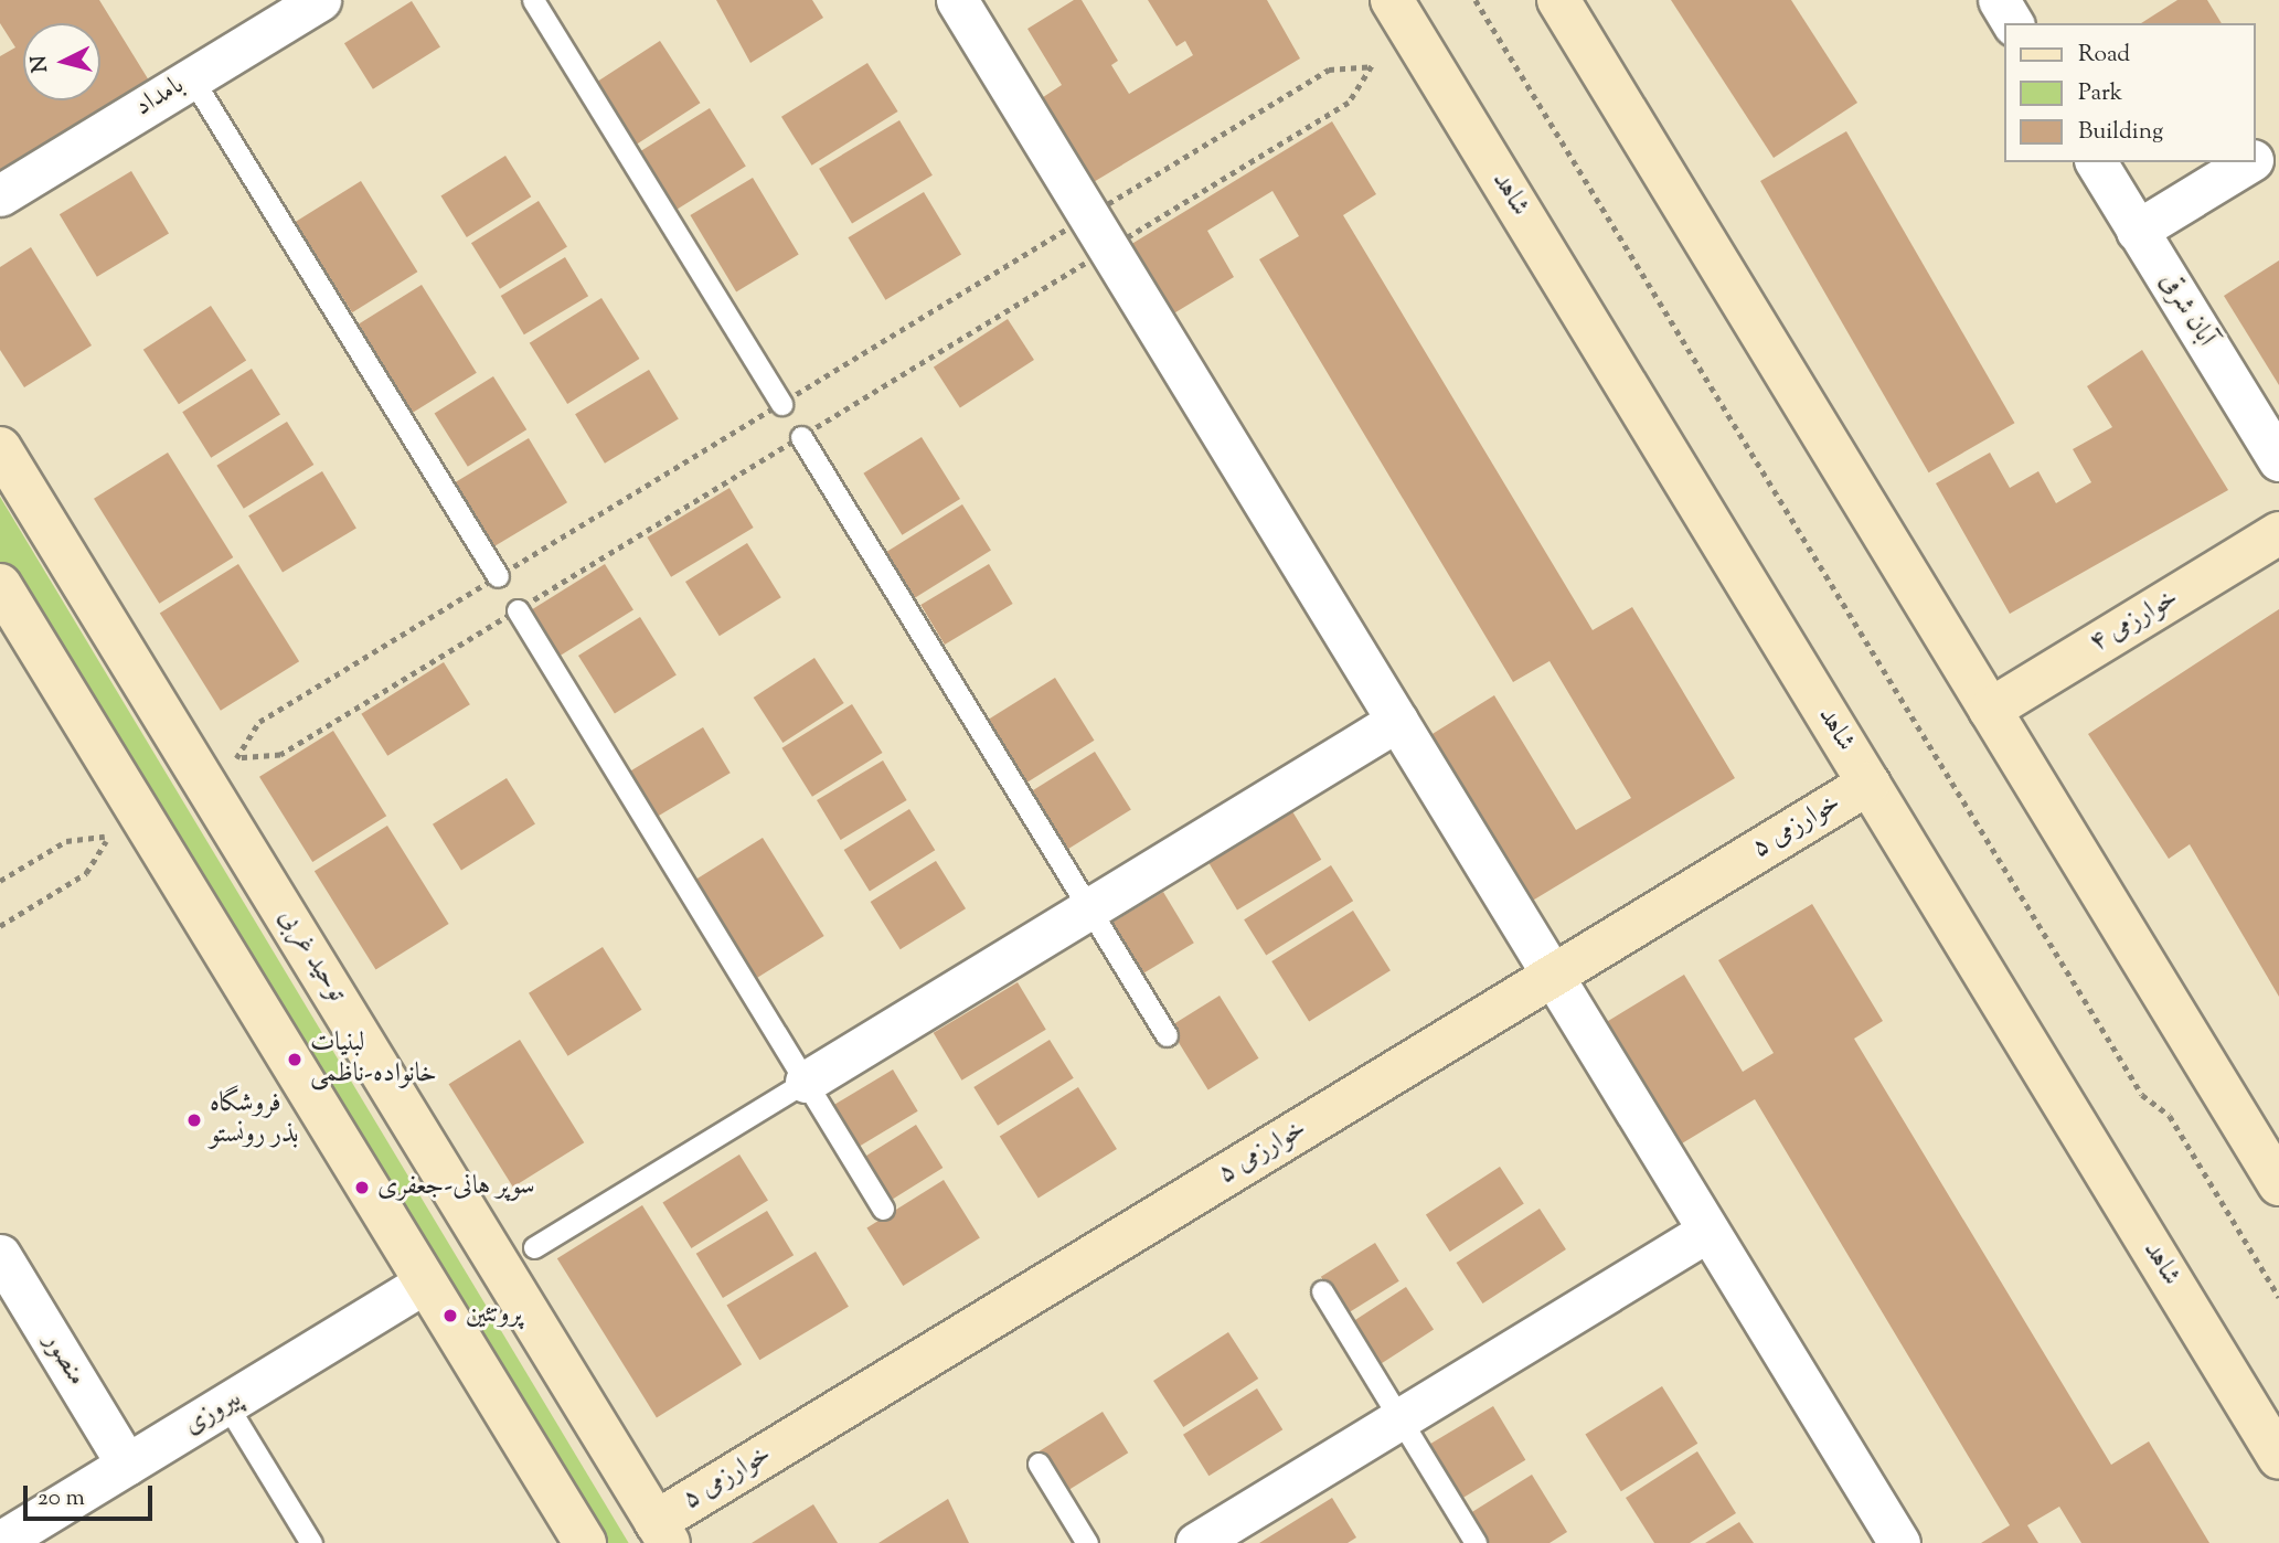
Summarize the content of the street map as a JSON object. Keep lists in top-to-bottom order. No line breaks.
{"streets":{"street":["بامداد","شاهد","آبان شرقی","خوارزمی ۴","خوارزمی ۵","توحید غربی","منصور","پیروزی"]},"crossings":[["شاهد","خوارزمی ۵"],["خوارزمی ۵","توحید غربی"],["منصور","پیروزی"]],"places":["لبنیات خانواده-ناظمی","فروشگاه بذر رونستو","سوپر هانی-جعفری","پروتئین"],"legend":["Road","Park","Building"],"scale_bar":"20 m","north":"left"}
